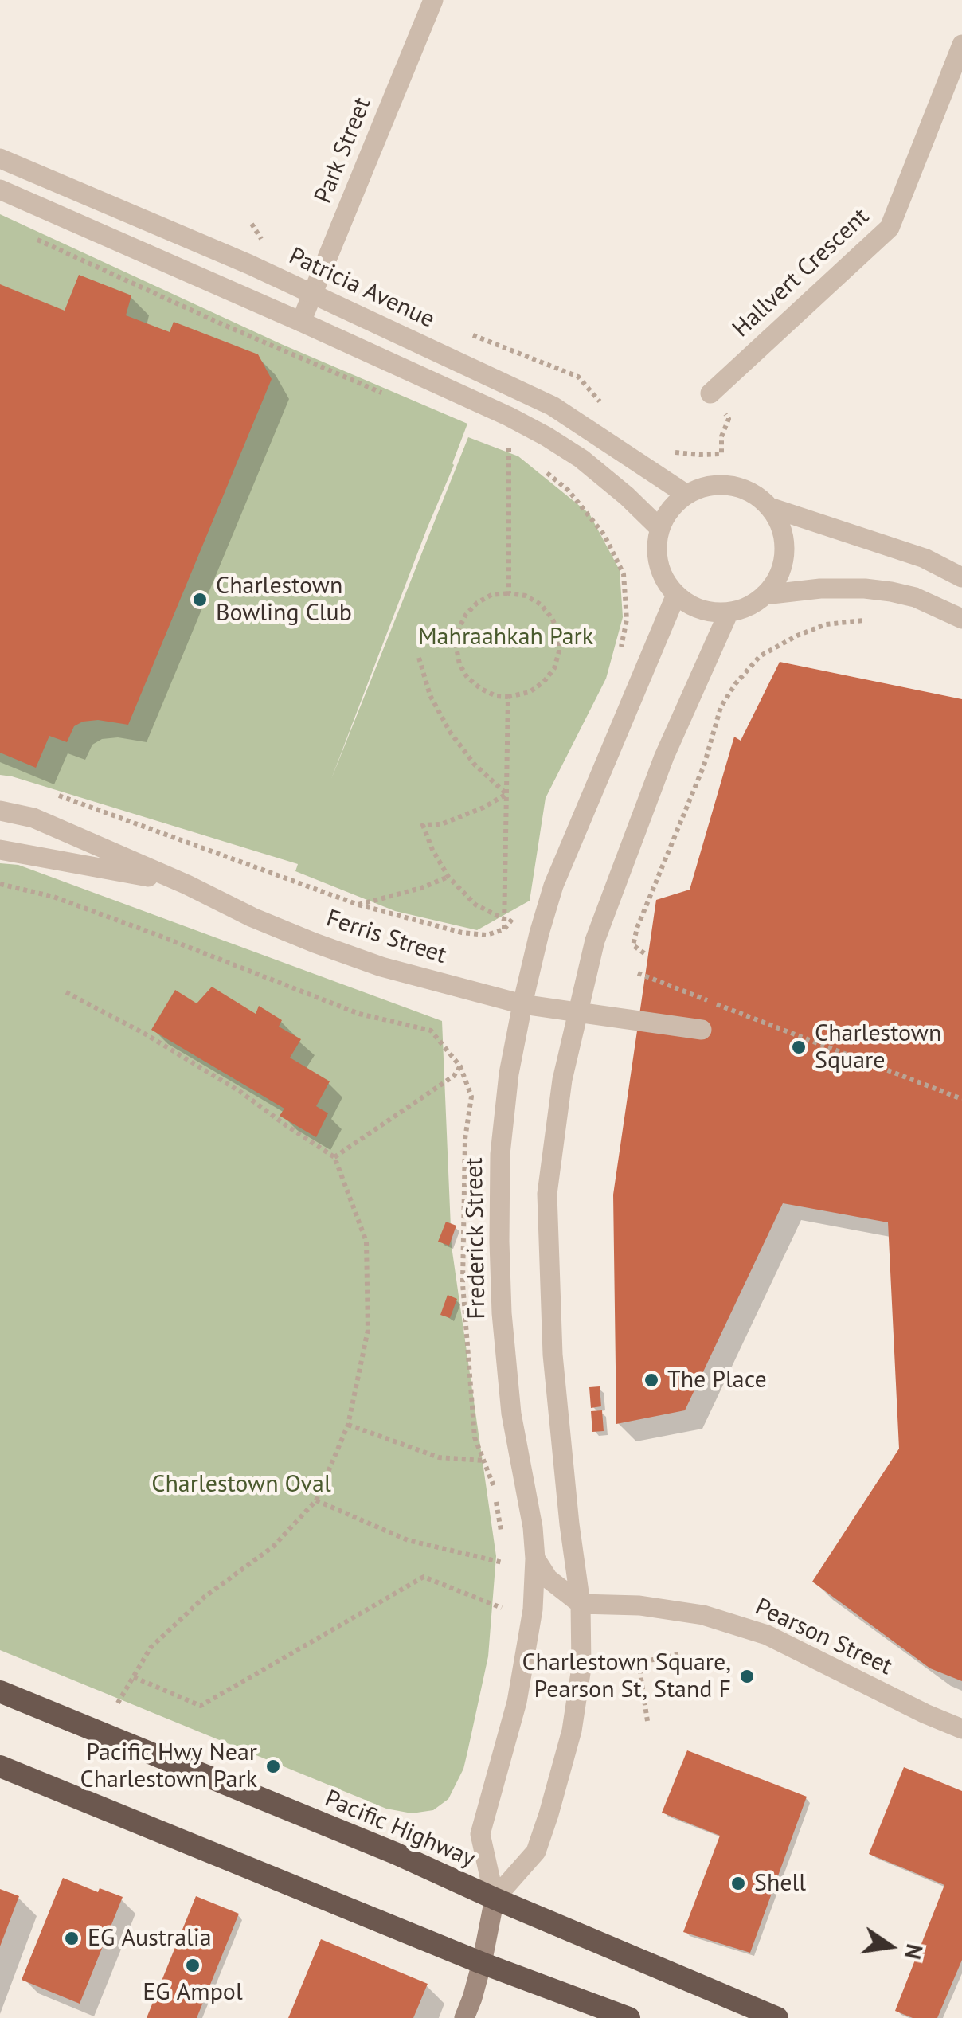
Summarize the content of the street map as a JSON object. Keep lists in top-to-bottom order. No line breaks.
{"streets":{"highway":["Pacific Highway"],"main road":["Frederick Street"],"street":["Park Street","Hallvert Crescent","Patricia Avenue","Ferris Street","Pearson Street"]},"crossings":[["Park Street","Patricia Avenue"],["Patricia Avenue","Frederick Street"],["Ferris Street","Frederick Street"],["Frederick Street","Pacific Highway"]],"parks":["Mahraahkah Park","Charlestown Oval"],"places":["Charlestown Bowling Club","Charlestown Square","The Place","Charlestown Square, Pearson St, Stand F","Pacific Hwy Near Charlestown Park","Shell","EG Australia","EG Ampol"],"north":"right"}
